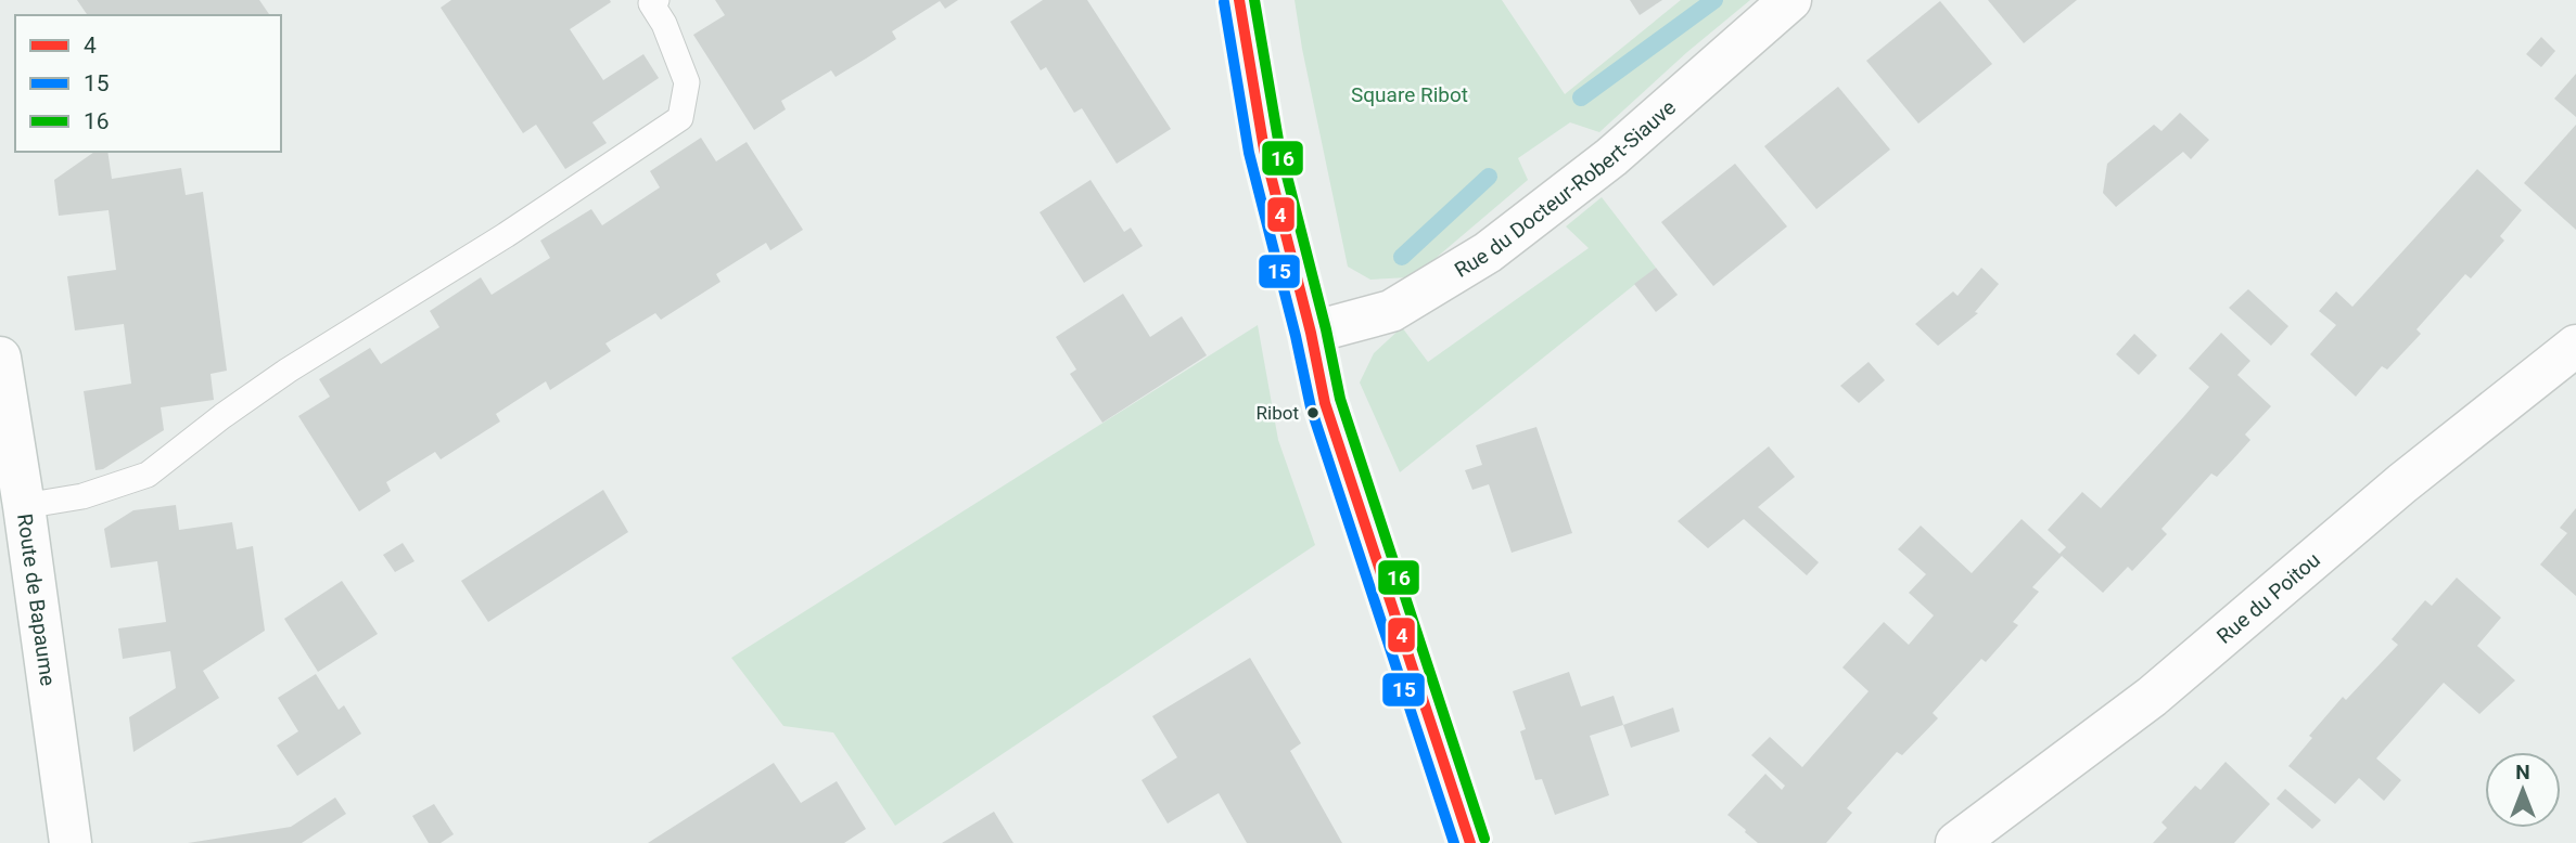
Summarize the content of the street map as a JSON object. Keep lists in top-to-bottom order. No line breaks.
{"streets":{"street":["Rue du Docteur-Robert-Siauve","Rue du Poitou","Route de Bapaume"]},"parks":["Square Ribot"],"places":["Ribot"],"lines":["transit line 4","transit line 16","transit line 15"],"legend":["4","15","16"],"north":"top"}
